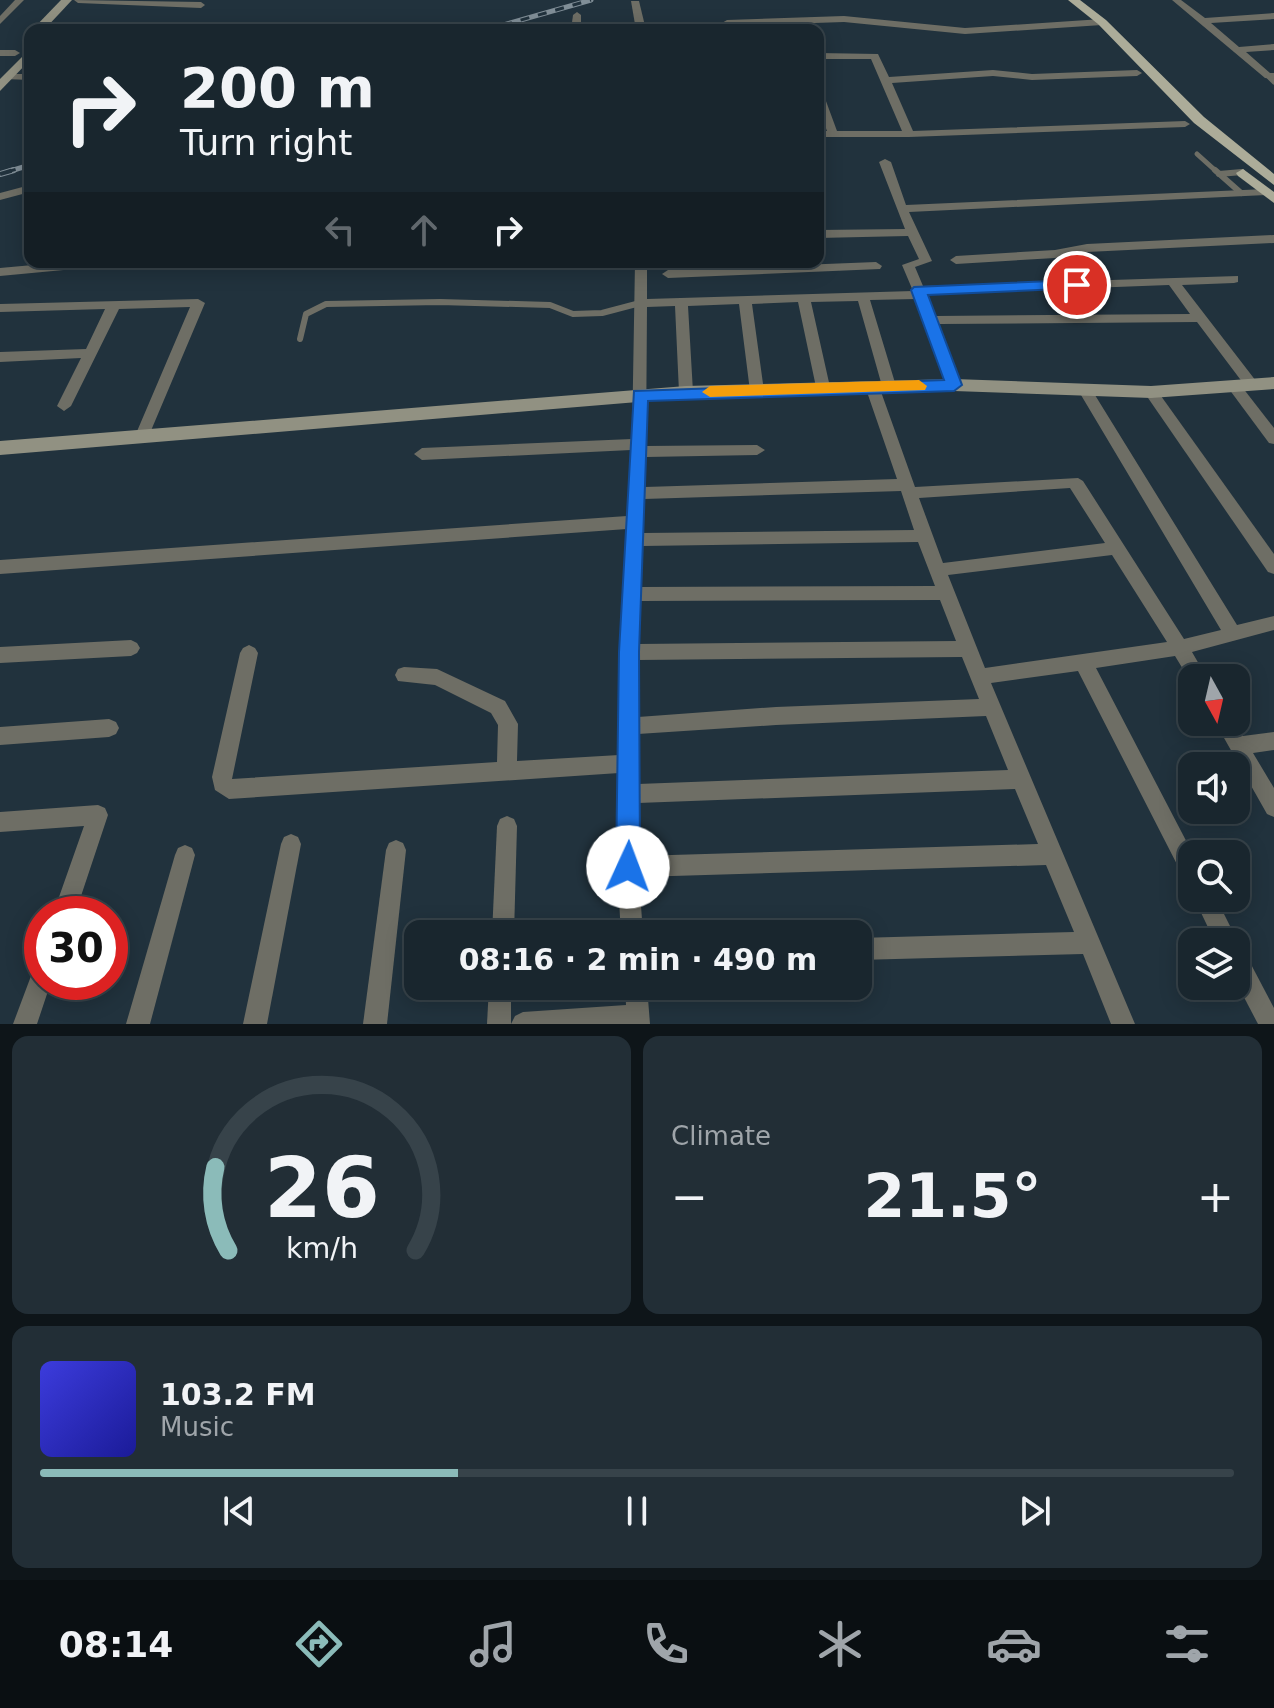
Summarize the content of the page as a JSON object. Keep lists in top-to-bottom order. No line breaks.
{"north":"bottom","page":{"turn":["200 m","Turn right"],"limit":"30","trip":"08:16 · 2 min · 490 m","tile":"Climate","heat":["−","21.5°","+"],"song":["103.2 FM","Music"],"tabs":"08:14","gauge":["26","km/h"]}}
